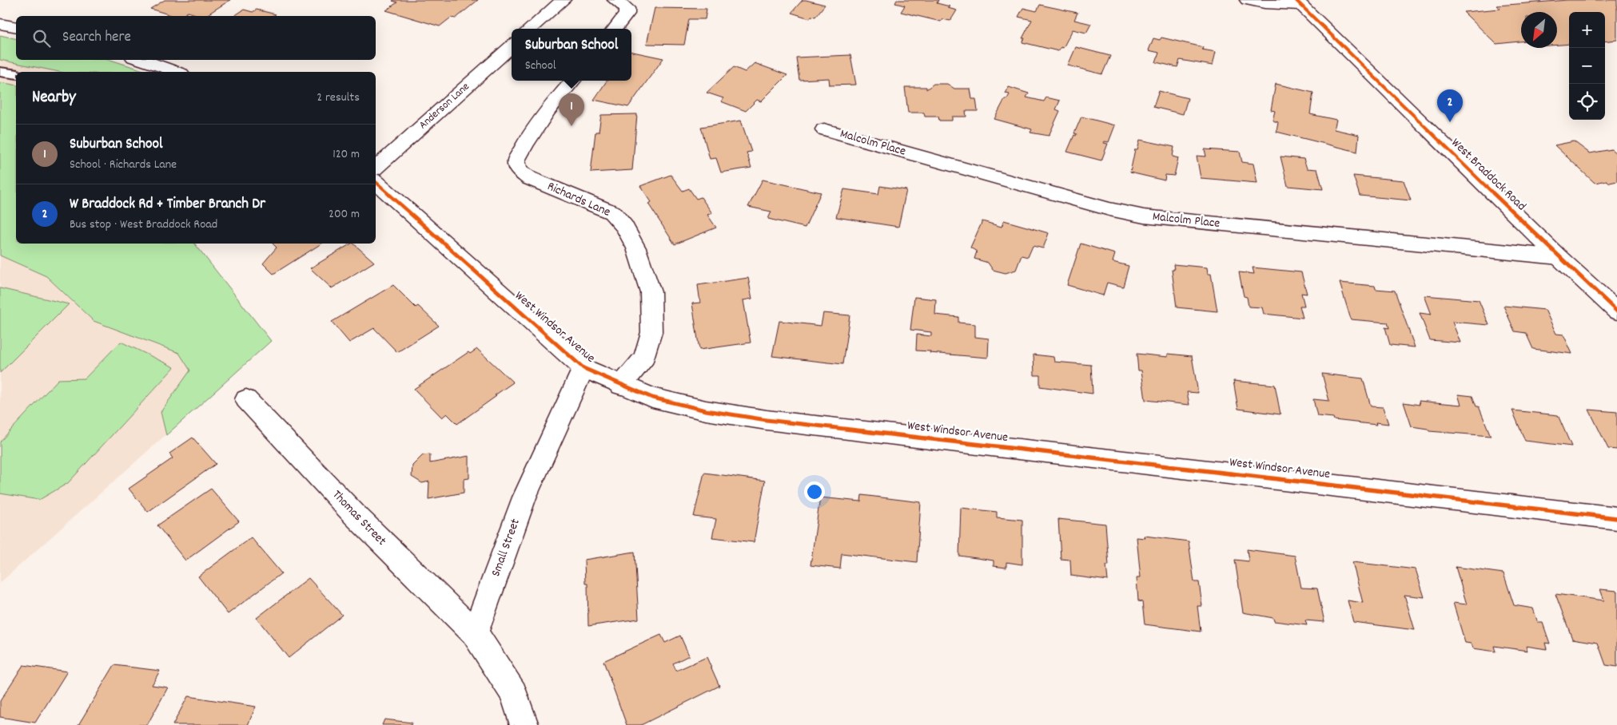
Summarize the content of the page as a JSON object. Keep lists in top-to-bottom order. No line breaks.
{"streets":{"street":["Anderson Lane","Malcolm Place","West Braddock Road","Richards Lane","West Windsor Avenue","Thomas Street","Small Street"]},"crossings":[["Malcolm Place","West Braddock Road"],["Richards Lane","West Windsor Avenue"],["West Windsor Avenue","Small Street"],["Thomas Street","Small Street"]],"north":"bottom left","page":{"map_buttons":["+","−"],"search":"Search here","popup":["Suburban School","School"],"heading":["Nearby","2 results"],"pins":["2","1"],"list":[{"mark":"1","name":"Suburban School","note":"School · Richards Lane","value":"120 m"},{"mark":"2","name":"W Braddock Rd + Timber Branch Dr","note":"Bus stop · West Braddock Road","value":"200 m"}]}}
